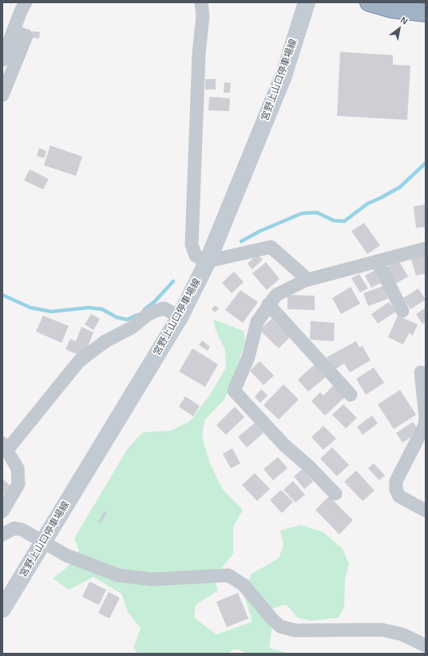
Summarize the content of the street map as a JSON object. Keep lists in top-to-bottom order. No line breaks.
{"streets":{"main road":["宮野上山口停車場線"]},"north":"top right"}
